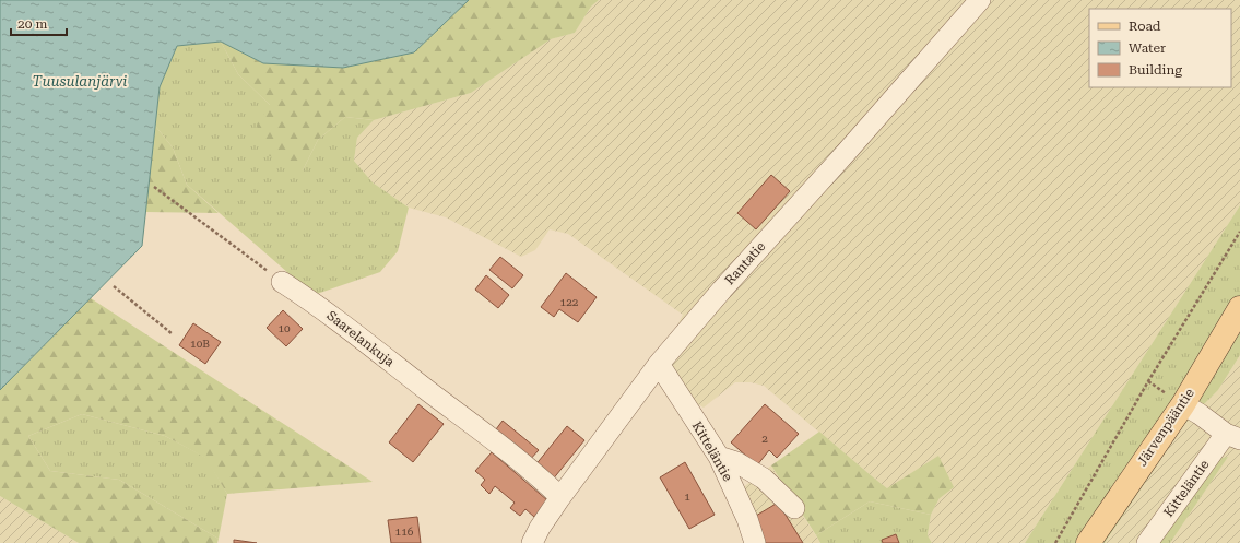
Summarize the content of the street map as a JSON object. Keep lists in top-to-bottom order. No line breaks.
{"streets":{"main road":["Järvenpääntie"],"street":["Rantatie","Saarelankuja","Kitteläntie"]},"crossings":[["Rantatie","Saarelankuja"],["Rantatie","Kitteläntie"]],"water":["Tuusulanjärvi"],"house_numbers":["122","10","10B","2","1","116"],"legend":["Road","Water","Building"],"scale_bar":"20 m"}
